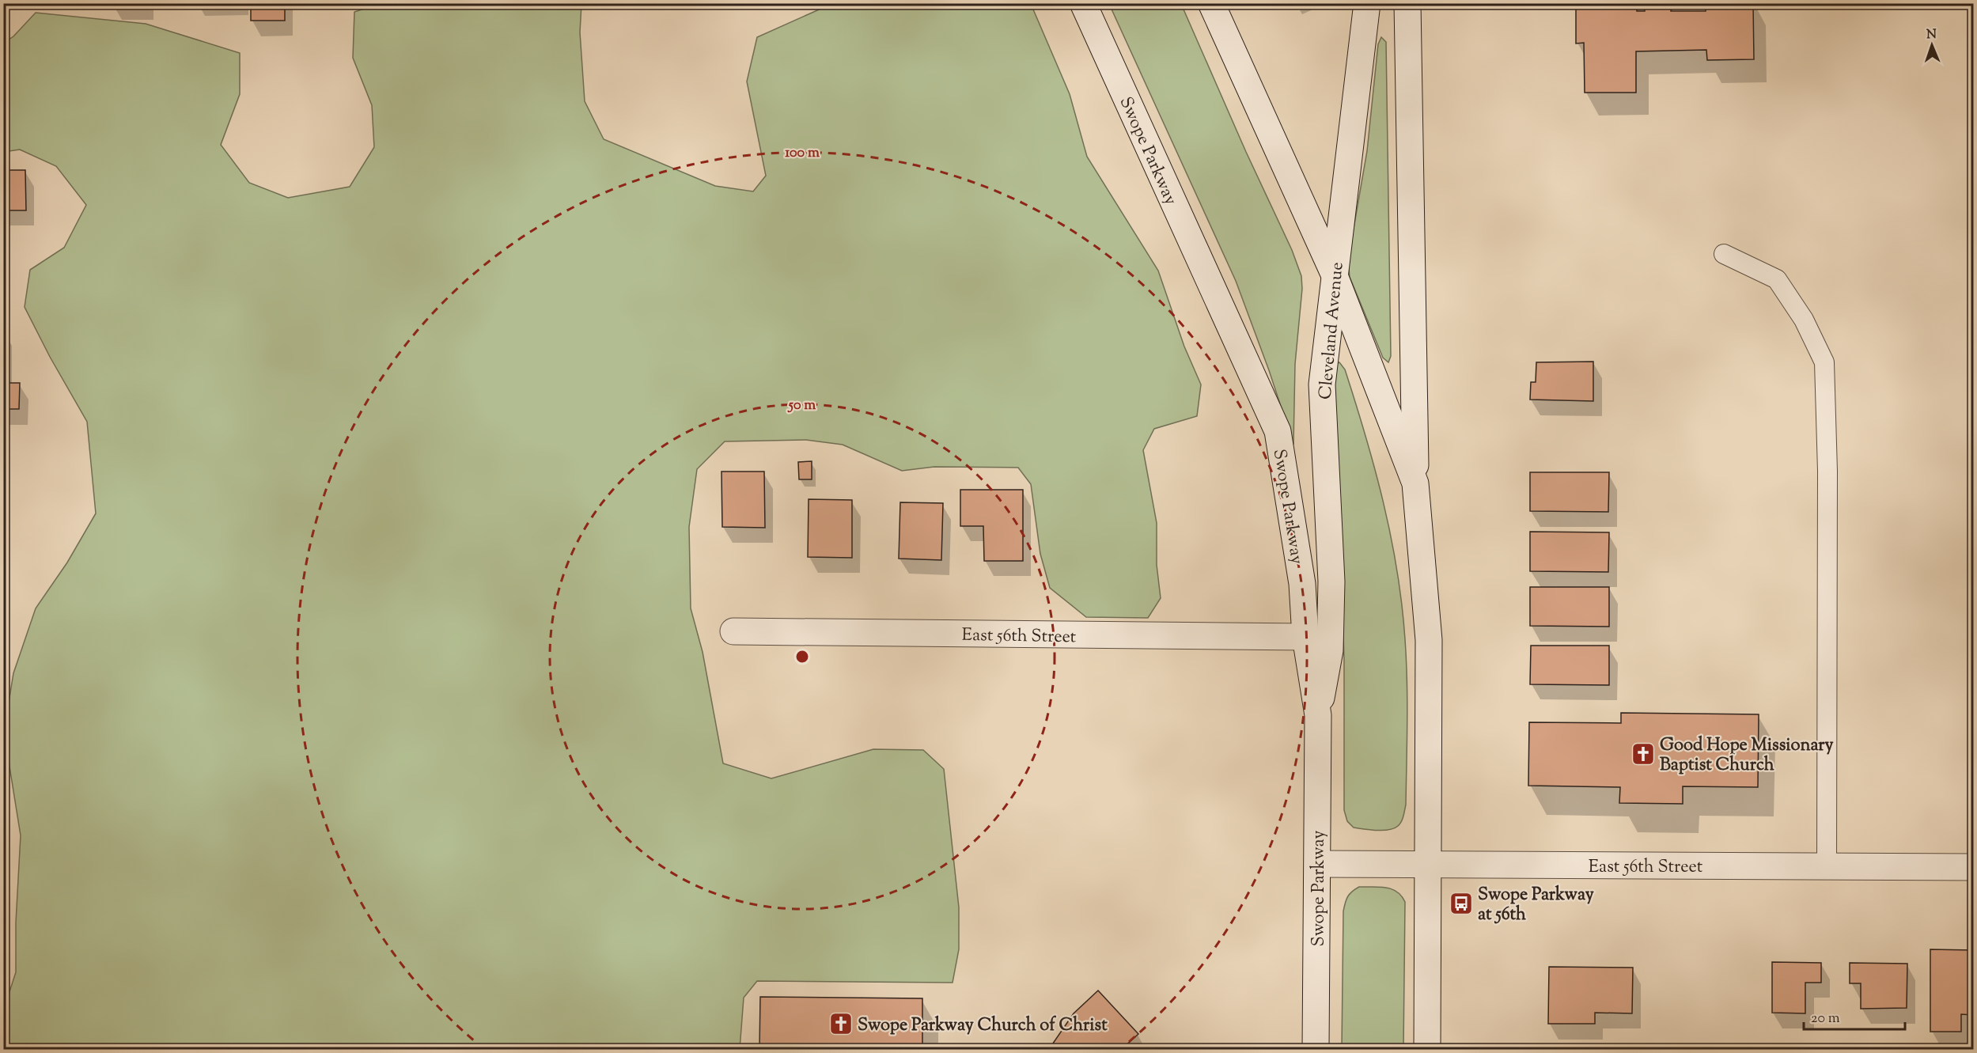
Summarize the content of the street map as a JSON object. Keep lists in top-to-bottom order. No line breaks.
{"streets":{"main road":["Swope Parkway","Cleveland Avenue","East 56th Street"]},"crossings":[["Swope Parkway","Cleveland Avenue"],["Swope Parkway","East 56th Street"]],"places":{"church":["Good Hope Missionary Baptist Church","Swope Parkway Church of Christ"],"bus stop":["Swope Parkway at 56th"]},"scale_bar":"20 m","north":"top","rings":["100 m","50 m"]}
